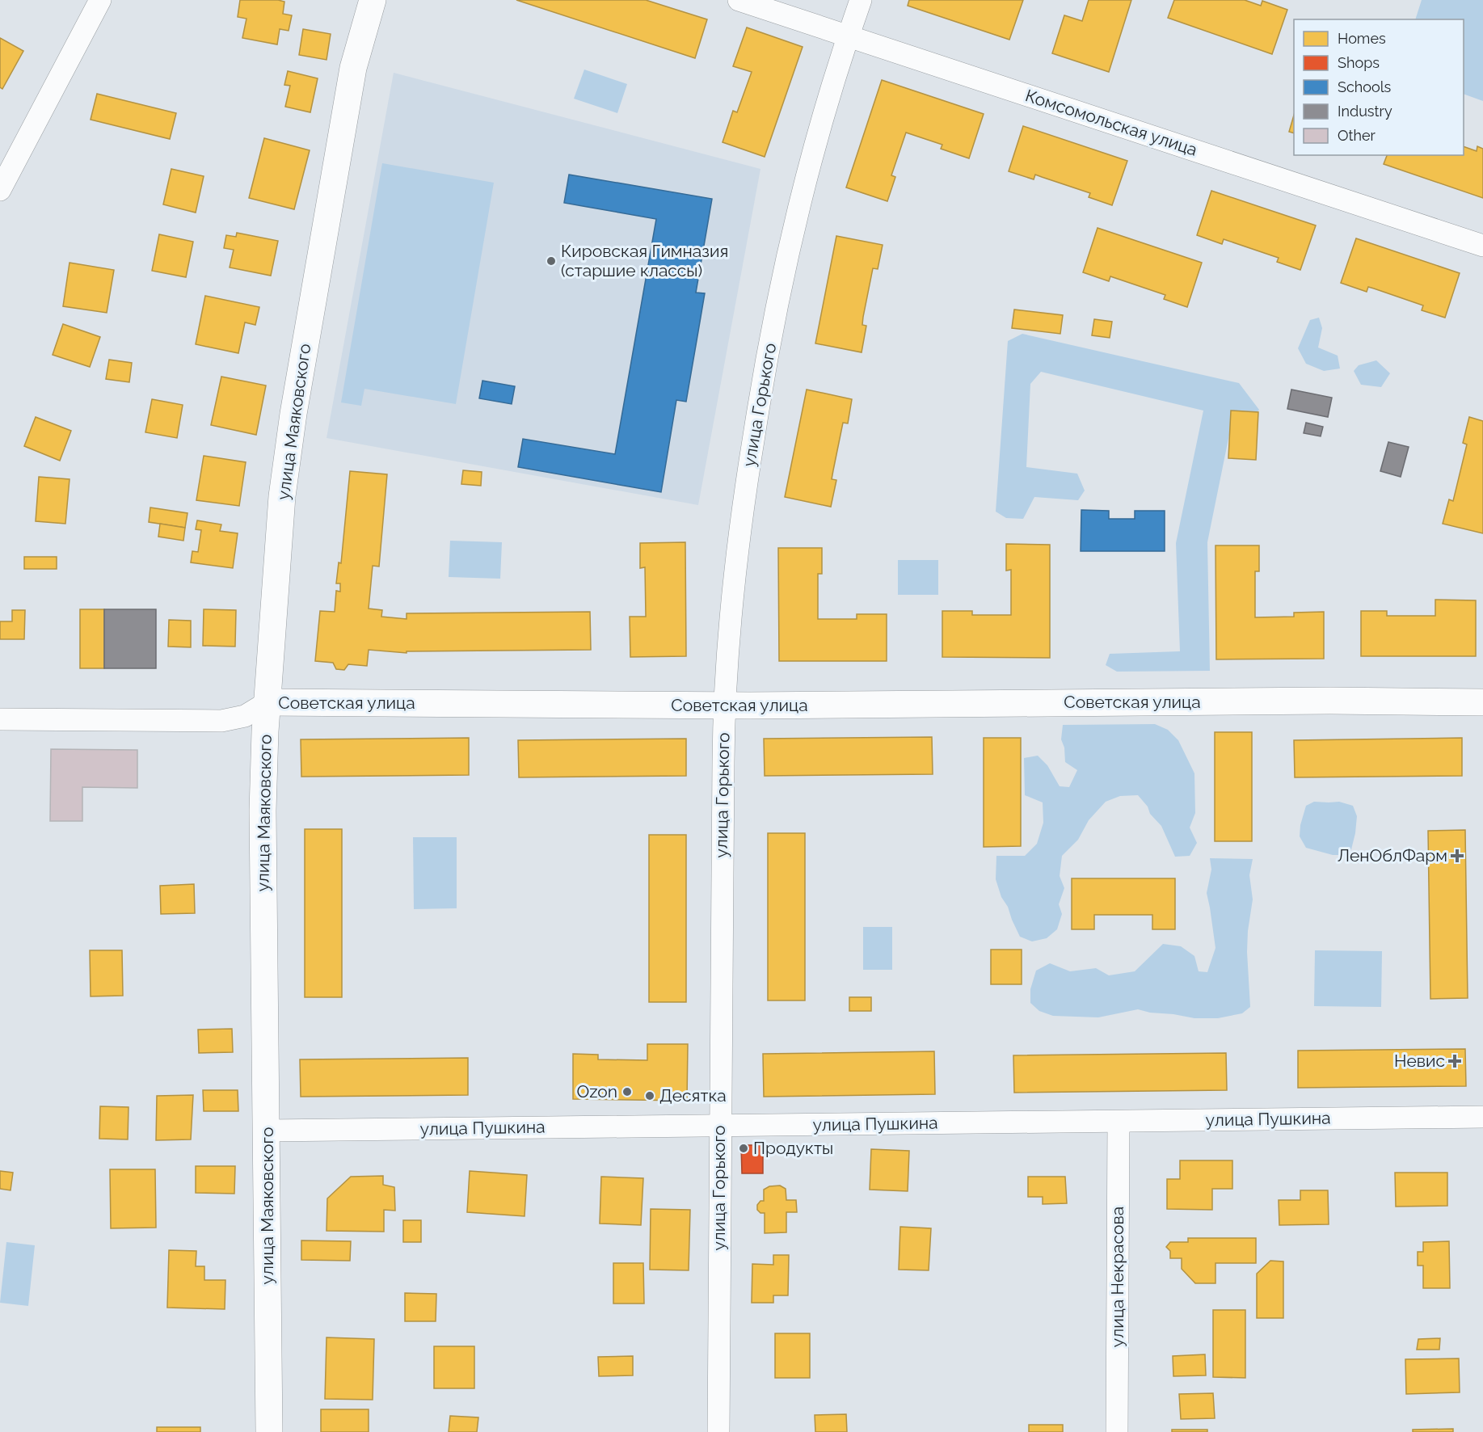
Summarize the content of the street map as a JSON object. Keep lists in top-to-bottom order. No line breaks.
{"streets":{"street":["Комсомольская улица","улица Горького","улица Маяковского","Советская улица","улица Пушкина","улица Некрасова"]},"crossings":[["Комсомольская улица","улица Горького"],["улица Горького","Советская улица"],["улица Горького","улица Пушкина"],["улица Маяковского","Советская улица"],["улица Маяковского","улица Пушкина"],["улица Пушкина","улица Некрасова"]],"places":{"other":["Кировская Гимназия (старшие классы)","Ozon","Десятка","Продукты"],"health":["ЛенОблФарм","Невис"]},"legend":["Homes","Shops","Schools","Industry","Other"]}
